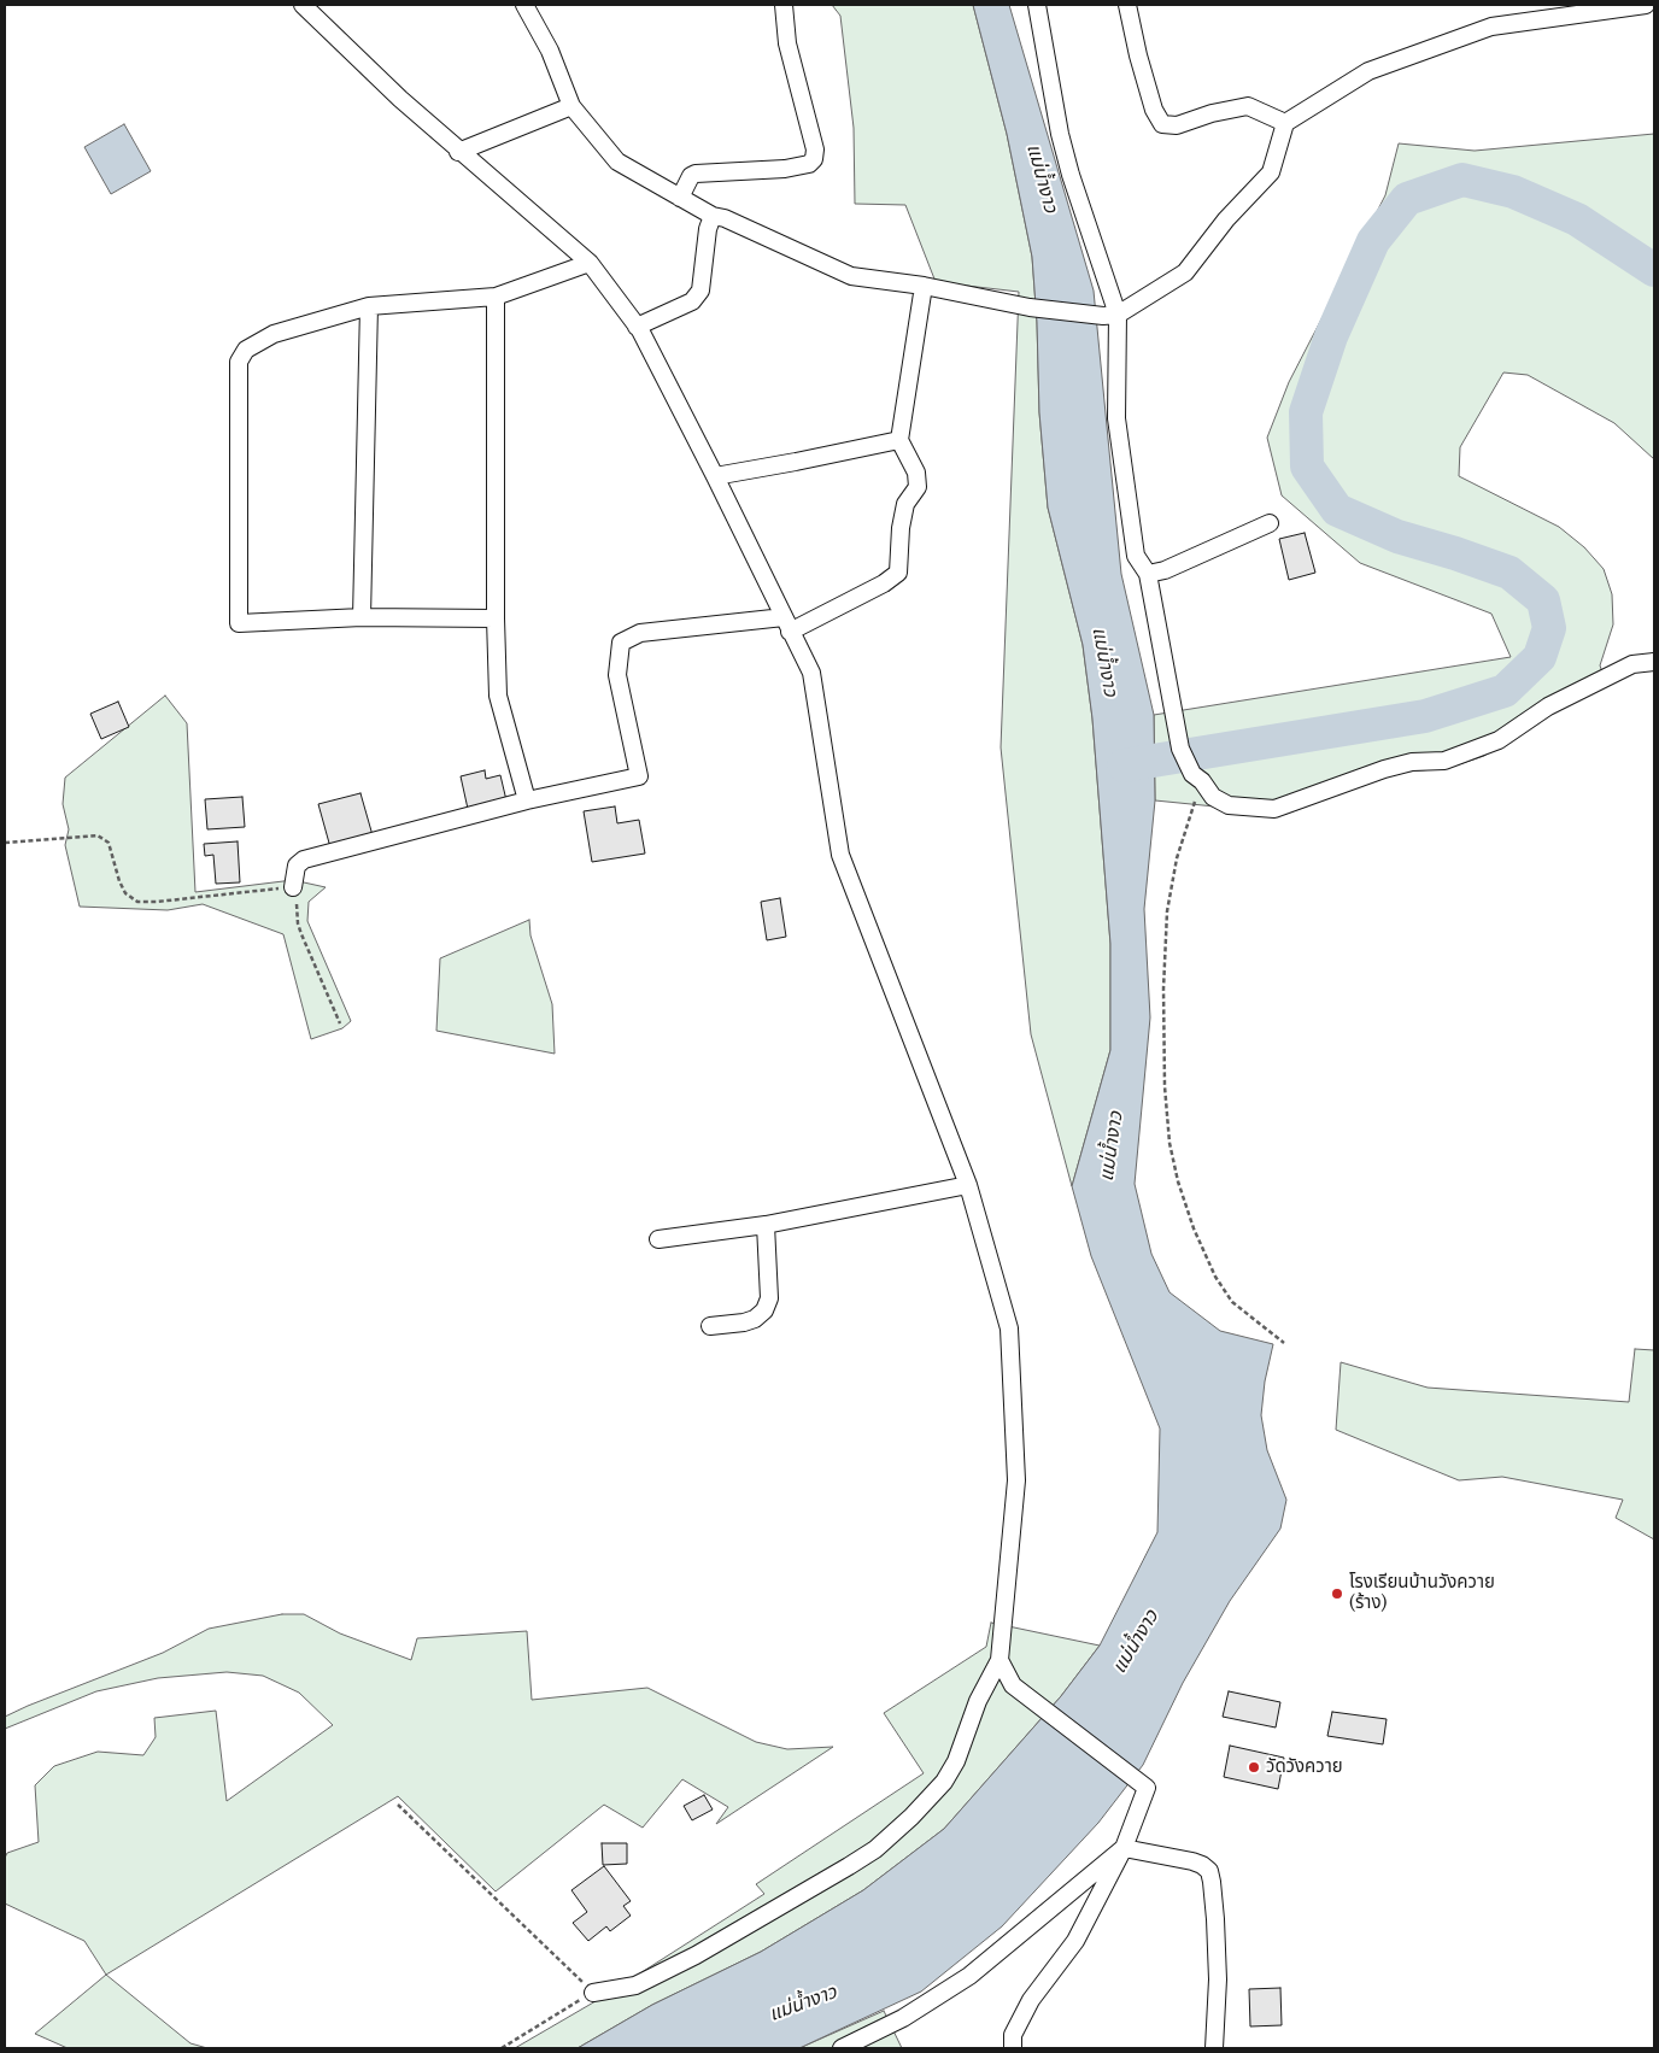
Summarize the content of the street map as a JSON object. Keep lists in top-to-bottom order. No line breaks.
{"water":["แม่น้ำงาว"],"places":["โรงเรียนบ้านวังควาย (ร้าง)","วัดวังควาย"]}
